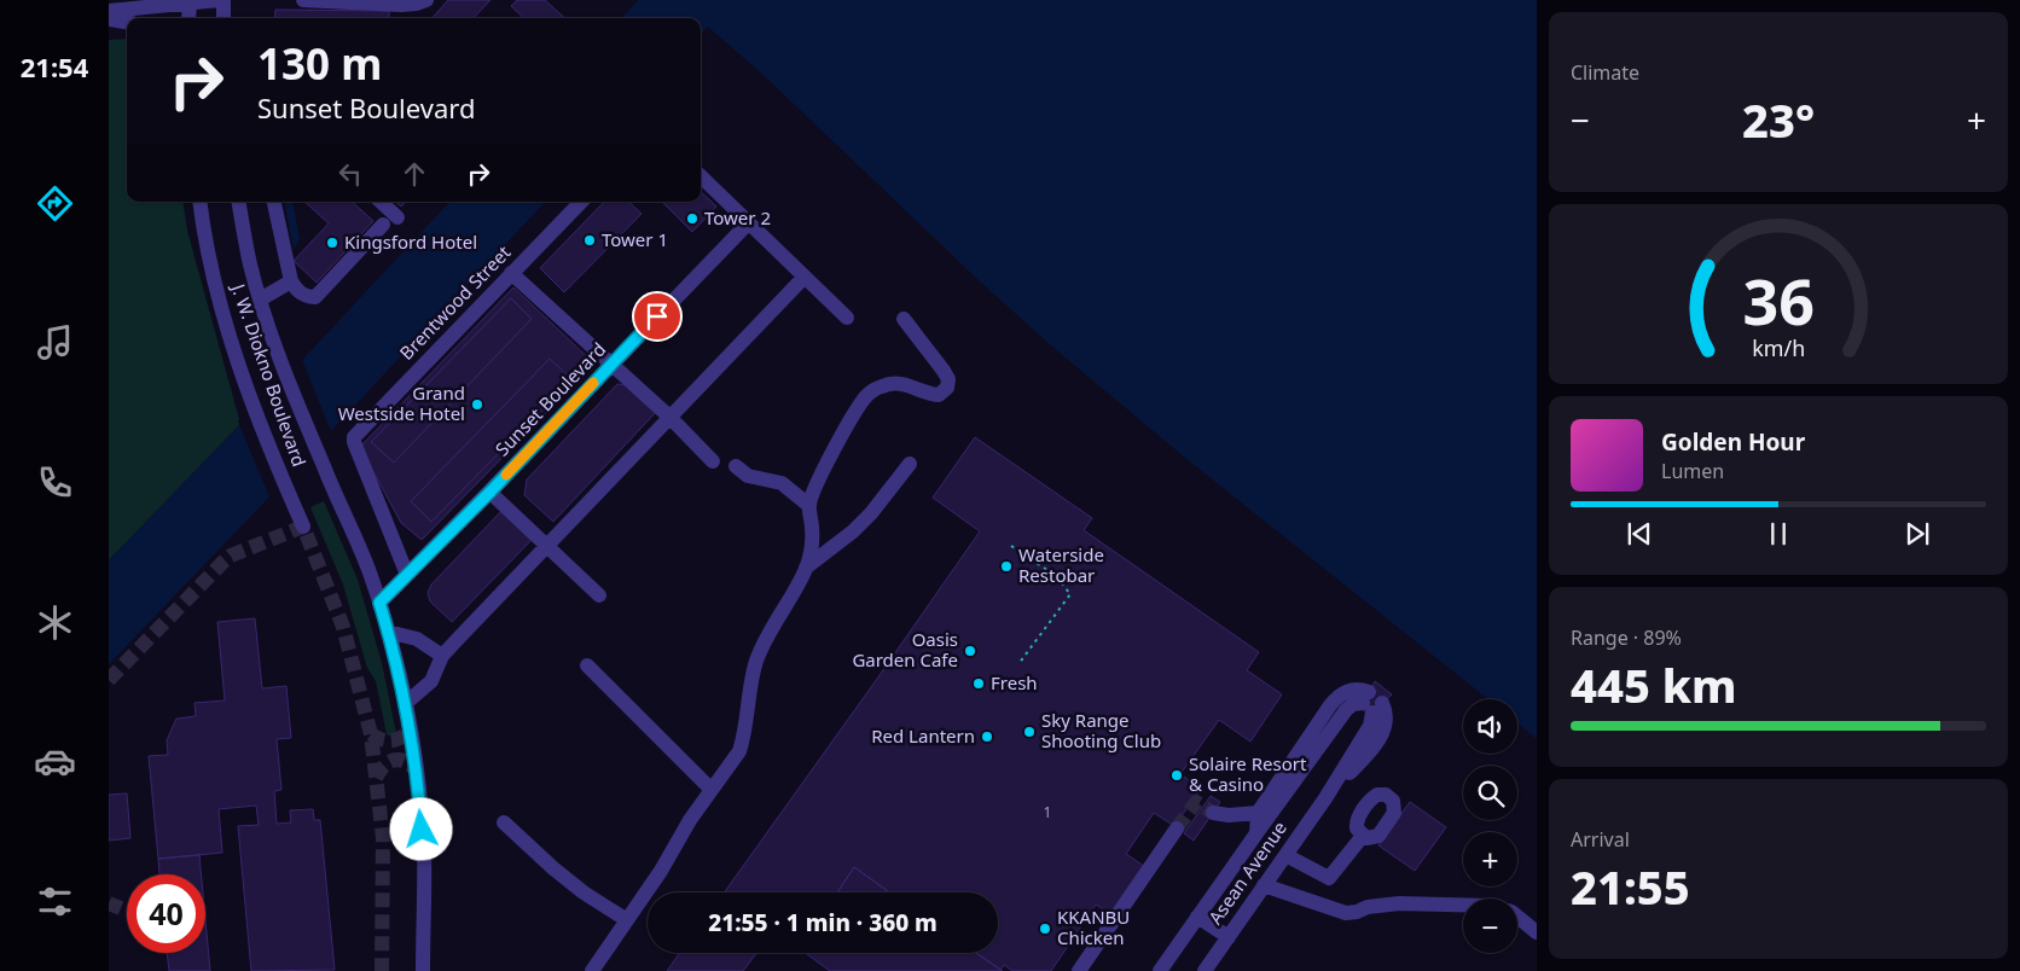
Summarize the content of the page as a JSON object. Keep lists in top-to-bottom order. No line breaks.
{"streets":{"street":["Brentwood Street","J. W. Diokno Boulevard","Sunset Boulevard","Asean Avenue"]},"crossings":[["Brentwood Street","Sunset Boulevard"],["J. W. Diokno Boulevard","Sunset Boulevard"]],"places":["Tower 2","Tower 1","Kingsford Hotel","Grand Westside Hotel","Waterside Restobar","Oasis Garden Cafe","Fresh","Sky Range Shooting Club","Red Lantern","Solaire Resort & Casino","KKANBU Chicken"],"house_numbers":["1"],"page":{"tabs":"21:54","tile":["Climate",["Range · 89%","445 km"],["Arrival","21:55"]],"turn":["130 m","Sunset Boulevard"],"heat":["−","23°","+"],"song":["Golden Hour","Lumen"],"map_buttons":["+","−"],"limit":"40","trip":"21:55 · 1 min · 360 m","gauge":["36","km/h"]}}
